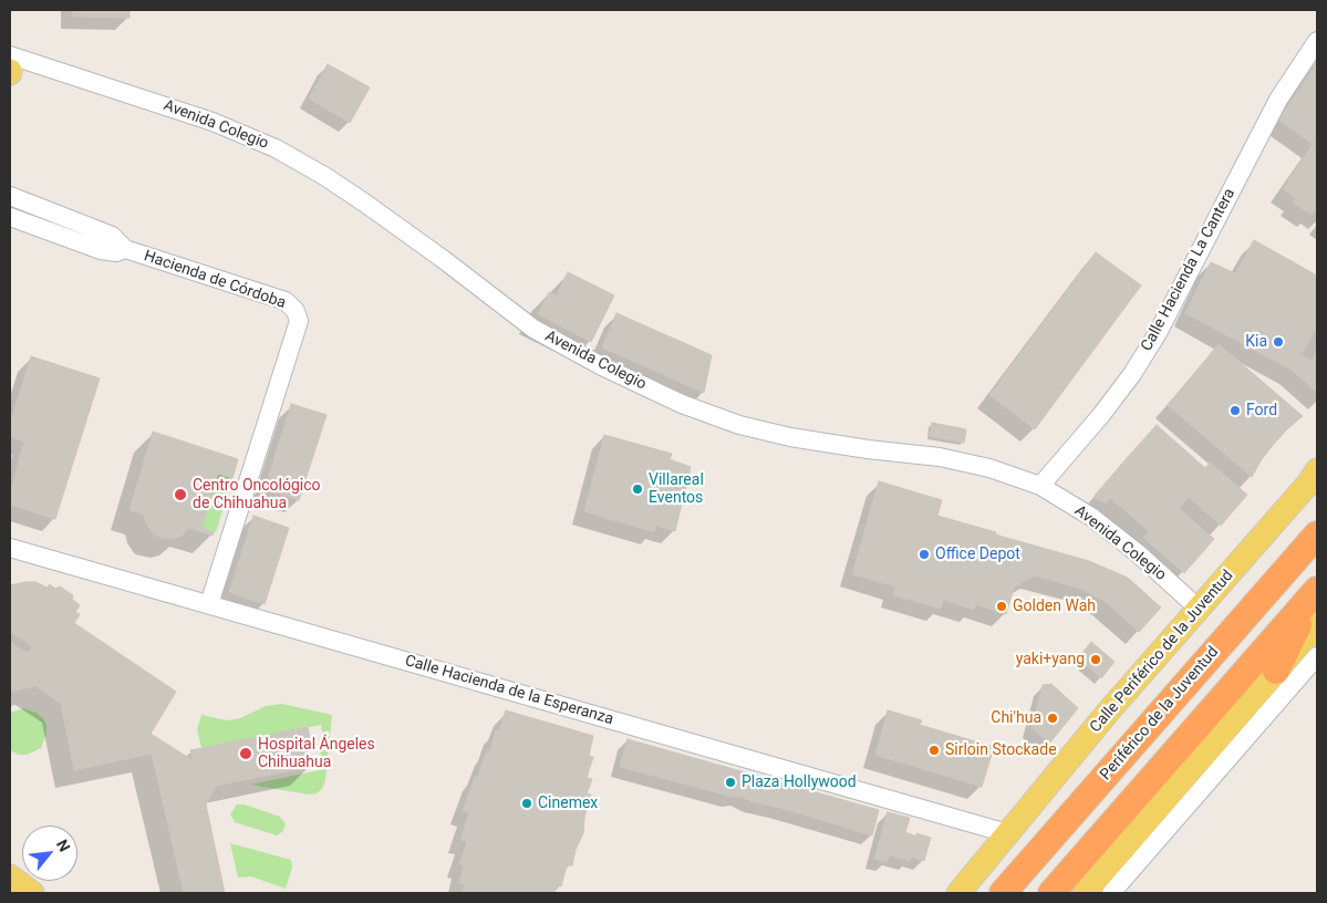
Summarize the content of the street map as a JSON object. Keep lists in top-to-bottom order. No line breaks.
{"streets":{"highway":["Periférico de la Juventud"],"main road":["Calle Periférico de la Juventud"],"street":["Avenida Colegio","Calle Hacienda La Cantera","Hacienda de Córdoba","Calle Hacienda de la Esperanza"]},"crossings":[["Avenida Colegio","Calle Hacienda La Cantera"],["Avenida Colegio","Calle Periférico de la Juventud"],["Hacienda de Córdoba","Calle Hacienda de la Esperanza"],["Calle Periférico de la Juventud","Calle Hacienda de la Esperanza"]],"places":["Kia","Ford","Villareal Eventos","Centro Oncológico de Chihuahua","Office Depot","Golden Wah","yaki+yang","Chi'hua","Sirloin Stockade","Hospital Ángeles Chihuahua","Plaza Hollywood","Cinemex"],"north":"top right"}
